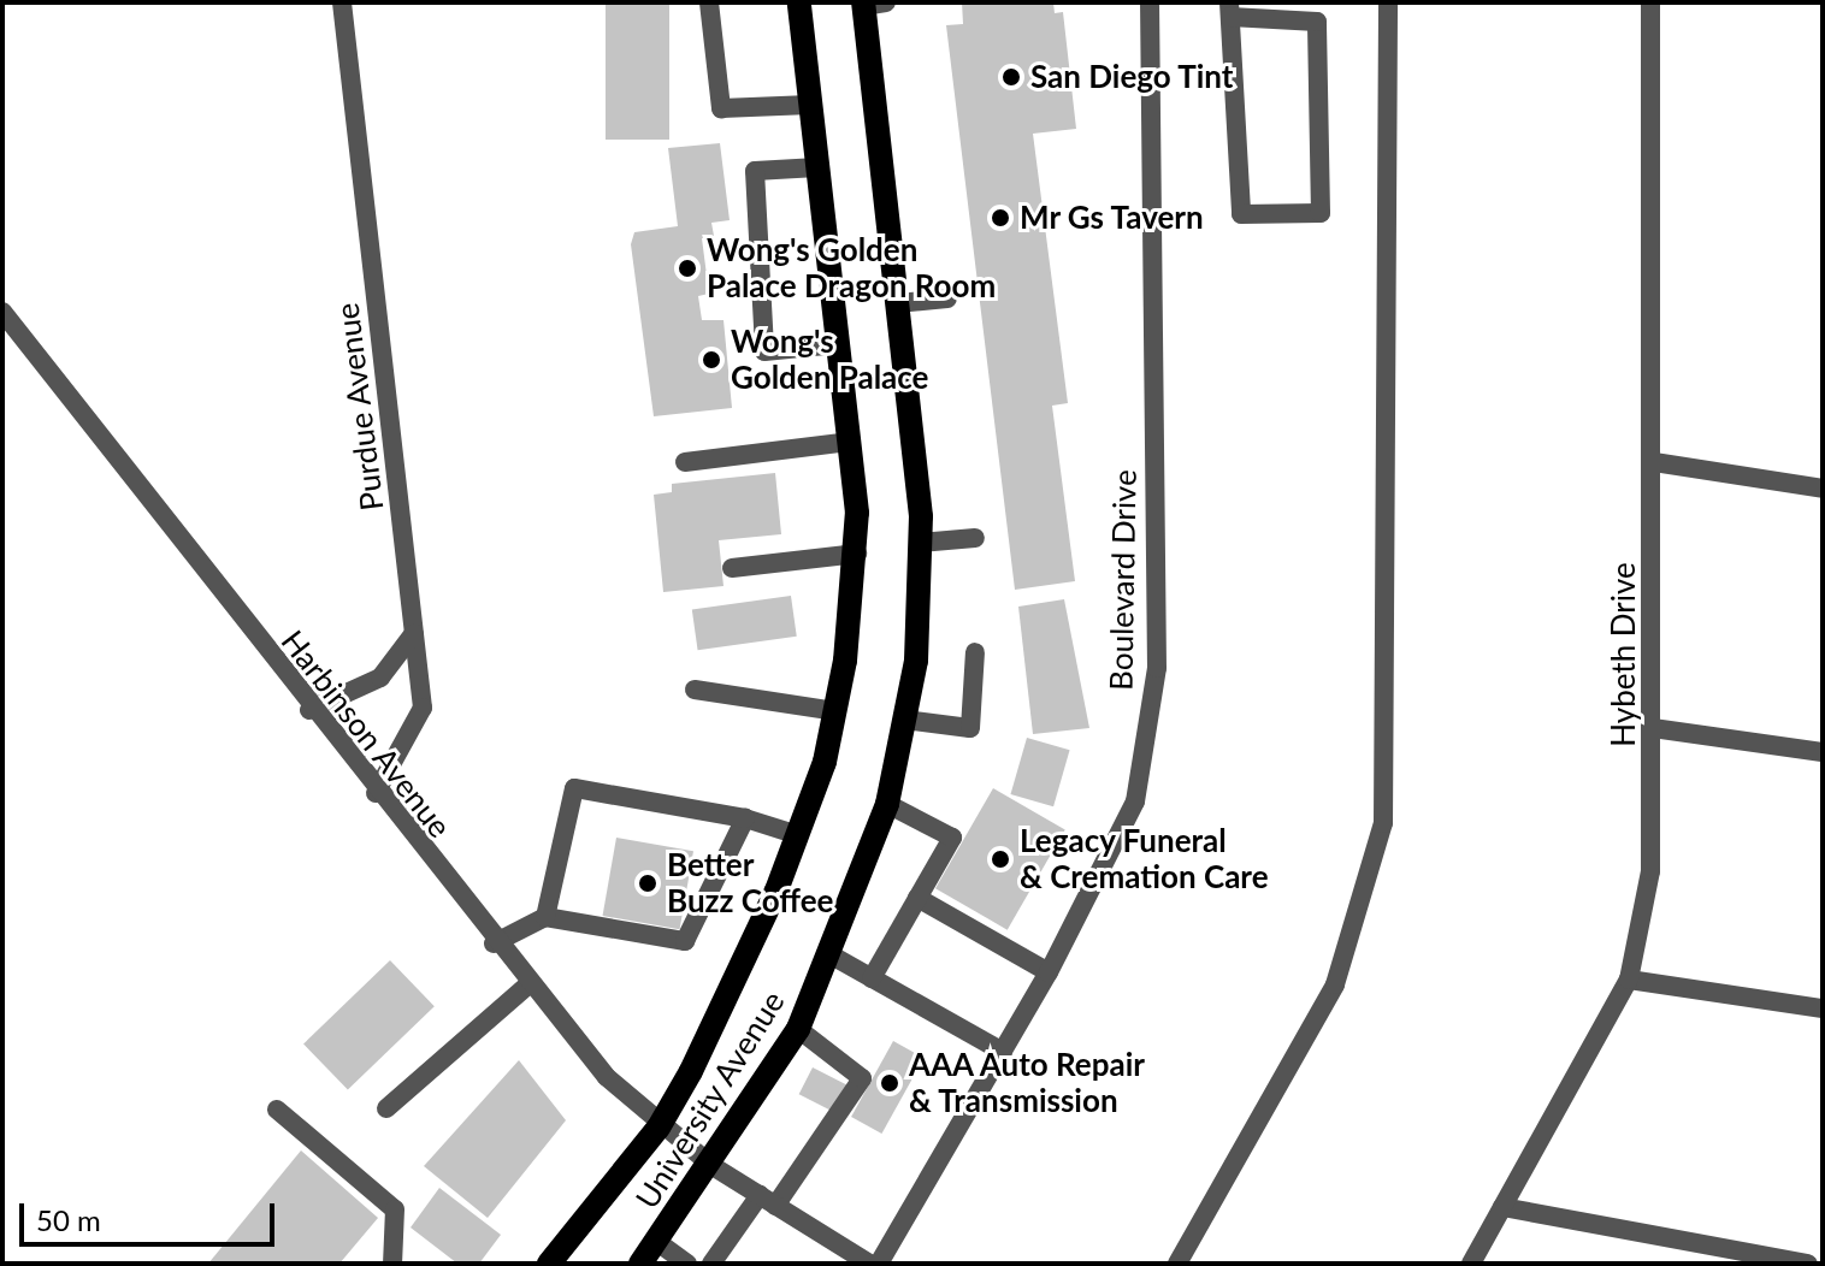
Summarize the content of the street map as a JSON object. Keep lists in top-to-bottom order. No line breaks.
{"streets":{"main road":["University Avenue"],"street":["Purdue Avenue","Boulevard Drive","Hybeth Drive","Harbinson Avenue"]},"crossings":[["Purdue Avenue","Harbinson Avenue"],["Harbinson Avenue","University Avenue"]],"places":["San Diego Tint","Mr Gs Tavern","Wong's Golden Palace Dragon Room","Wong's Golden Palace","Legacy Funeral & Cremation Care","Better Buzz Coffee","AAA Auto Repair & Transmission"],"scale_bar":"50 m"}
